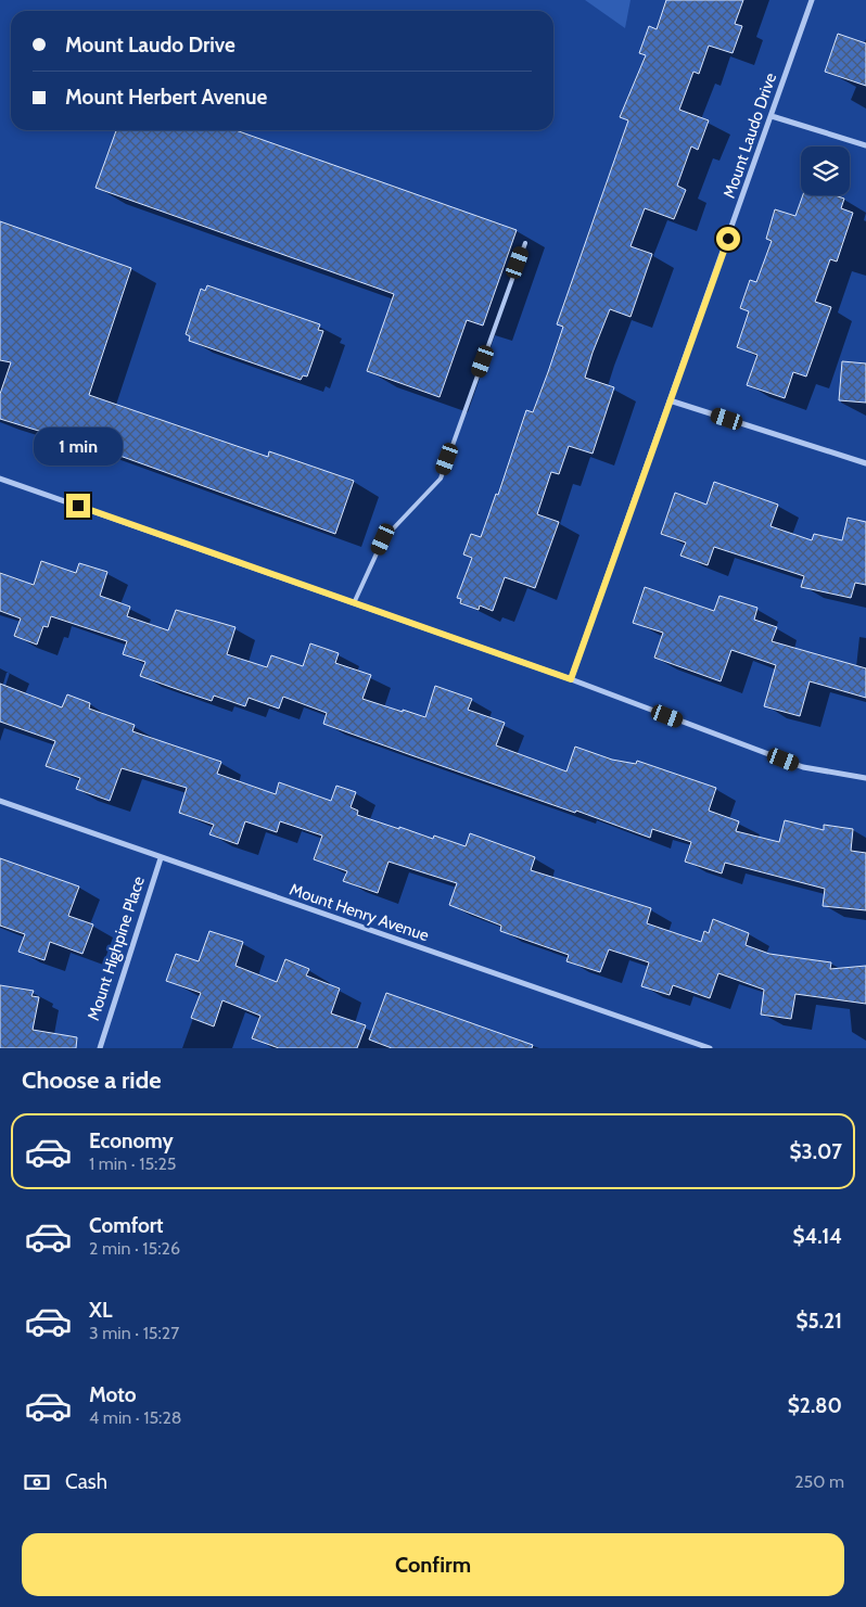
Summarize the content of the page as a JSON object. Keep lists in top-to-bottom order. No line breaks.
{"streets":{"street":["Mount Laudo Drive","Mount Henry Avenue","Mount Highpine Place"]},"crossings":[["Mount Henry Avenue","Mount Highpine Place"]],"page":{"banner":["Mount Laudo Drive","Mount Herbert Avenue"],"bubble":"1 min","heading":"Choose a ride","list":[{"name":"Economy","note":"1 min · 15:25","value":"$3.07"},{"name":"Comfort","note":"2 min · 15:26","value":"$4.14"},{"name":"XL","note":"3 min · 15:27","value":"$5.21"},{"name":"Moto","note":"4 min · 15:28","value":"$2.80"}],"pay":["Cash","250 m"],"buttons":"Confirm"}}
